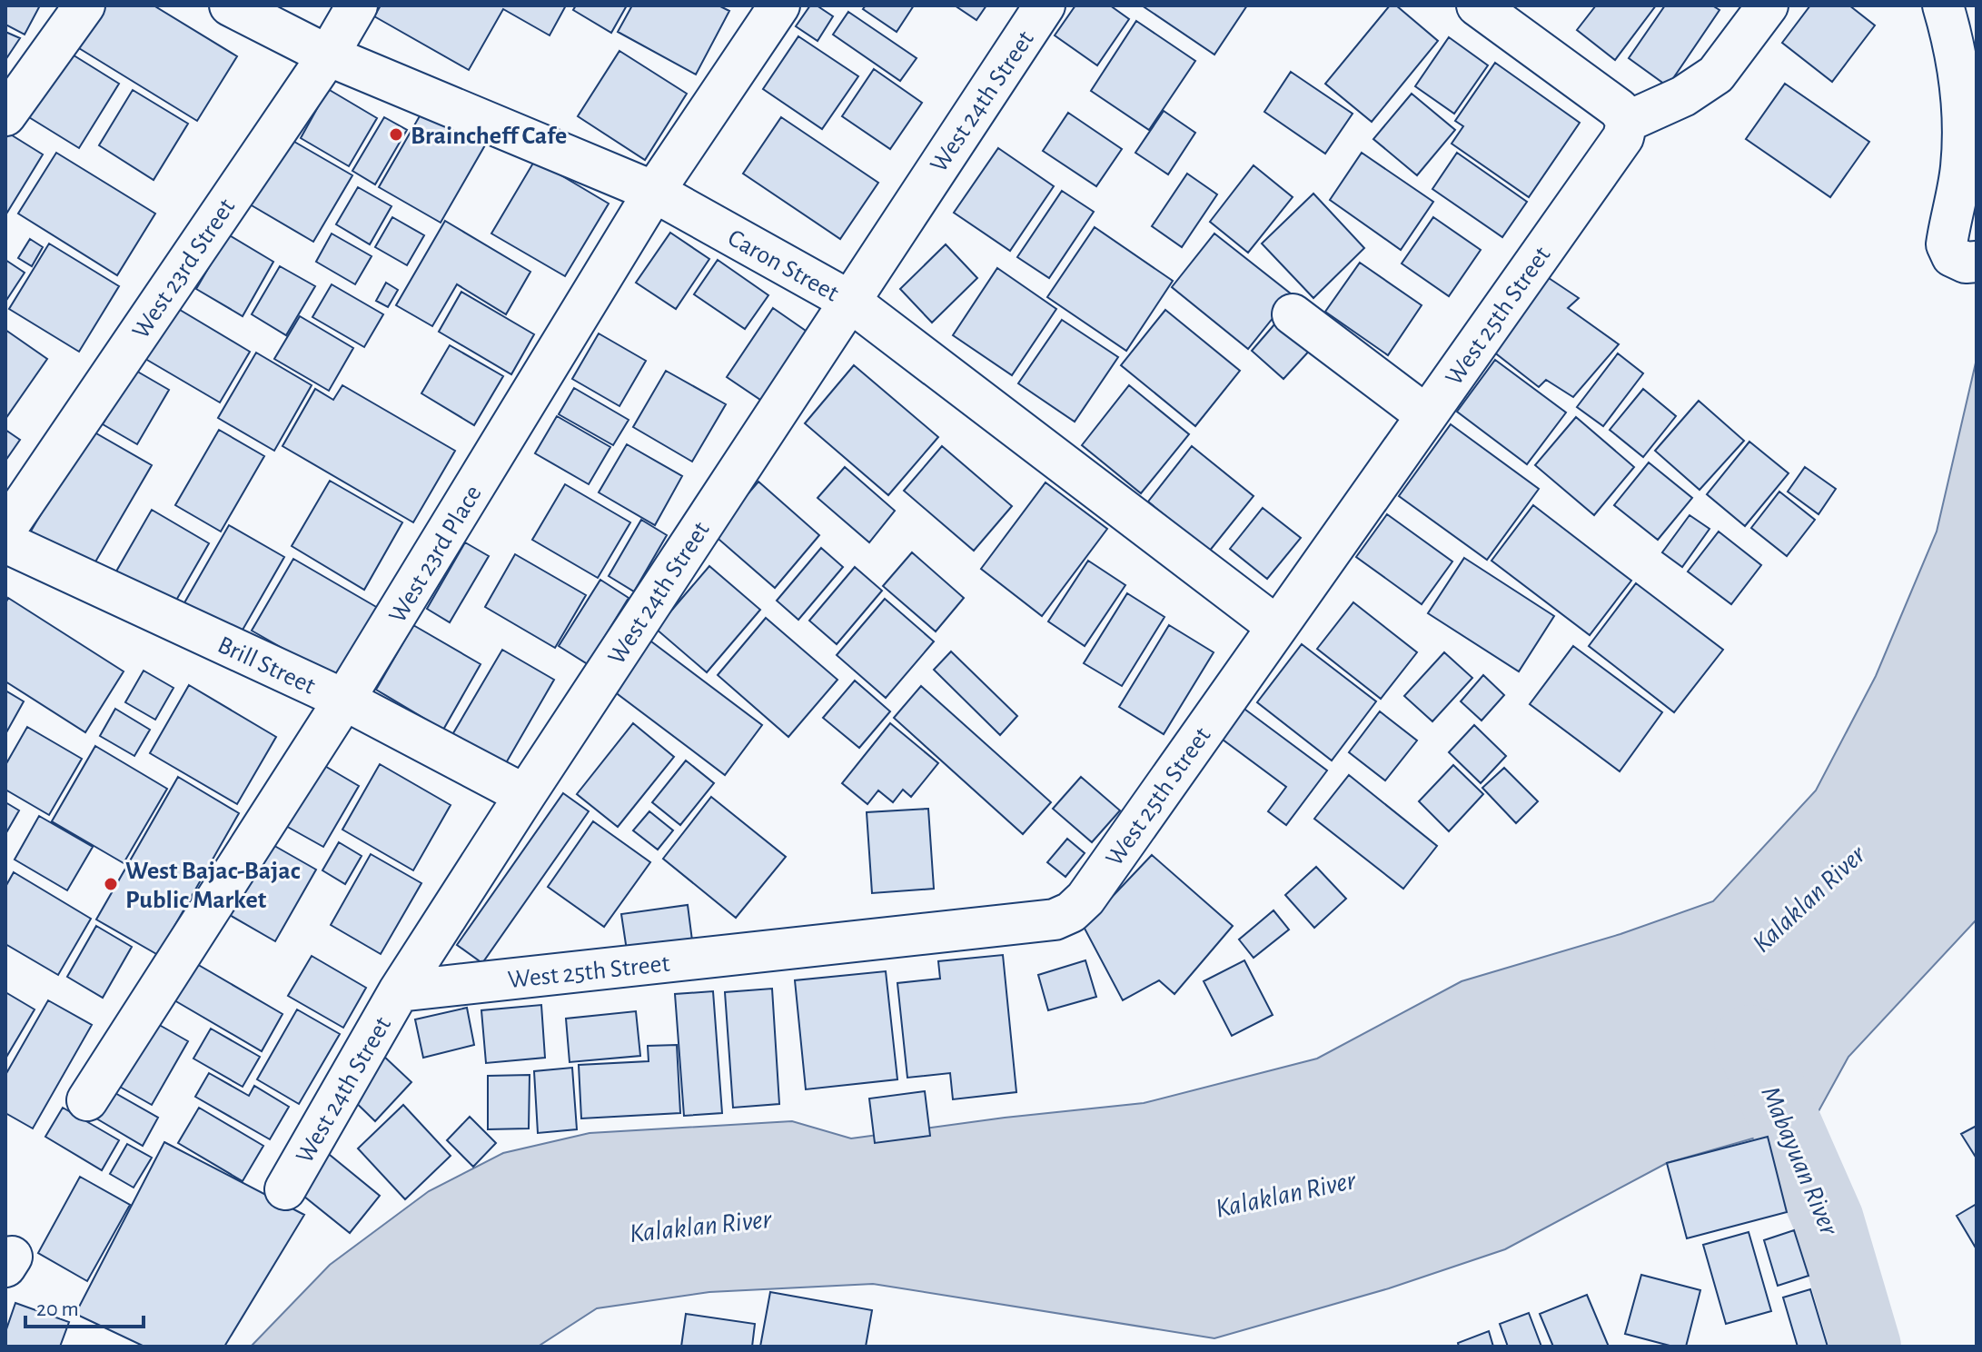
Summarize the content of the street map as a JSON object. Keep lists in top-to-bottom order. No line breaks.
{"streets":{"street":["West 24th Street","Caron Street","West 23rd Street","West 25th Street","West 23rd Place","Brill Street"]},"crossings":[["West 24th Street","Caron Street"],["West 24th Street","West 25th Street"],["West 24th Street","Brill Street"],["Caron Street","West 23rd Street"],["Caron Street","West 25th Street"],["Caron Street","West 23rd Place"],["West 23rd Place","Brill Street"]],"water":["Kalaklan River","Mabayuan River"],"places":["Braincheff Cafe","West Bajac-Bajac Public Market"],"scale_bar":"20 m"}
